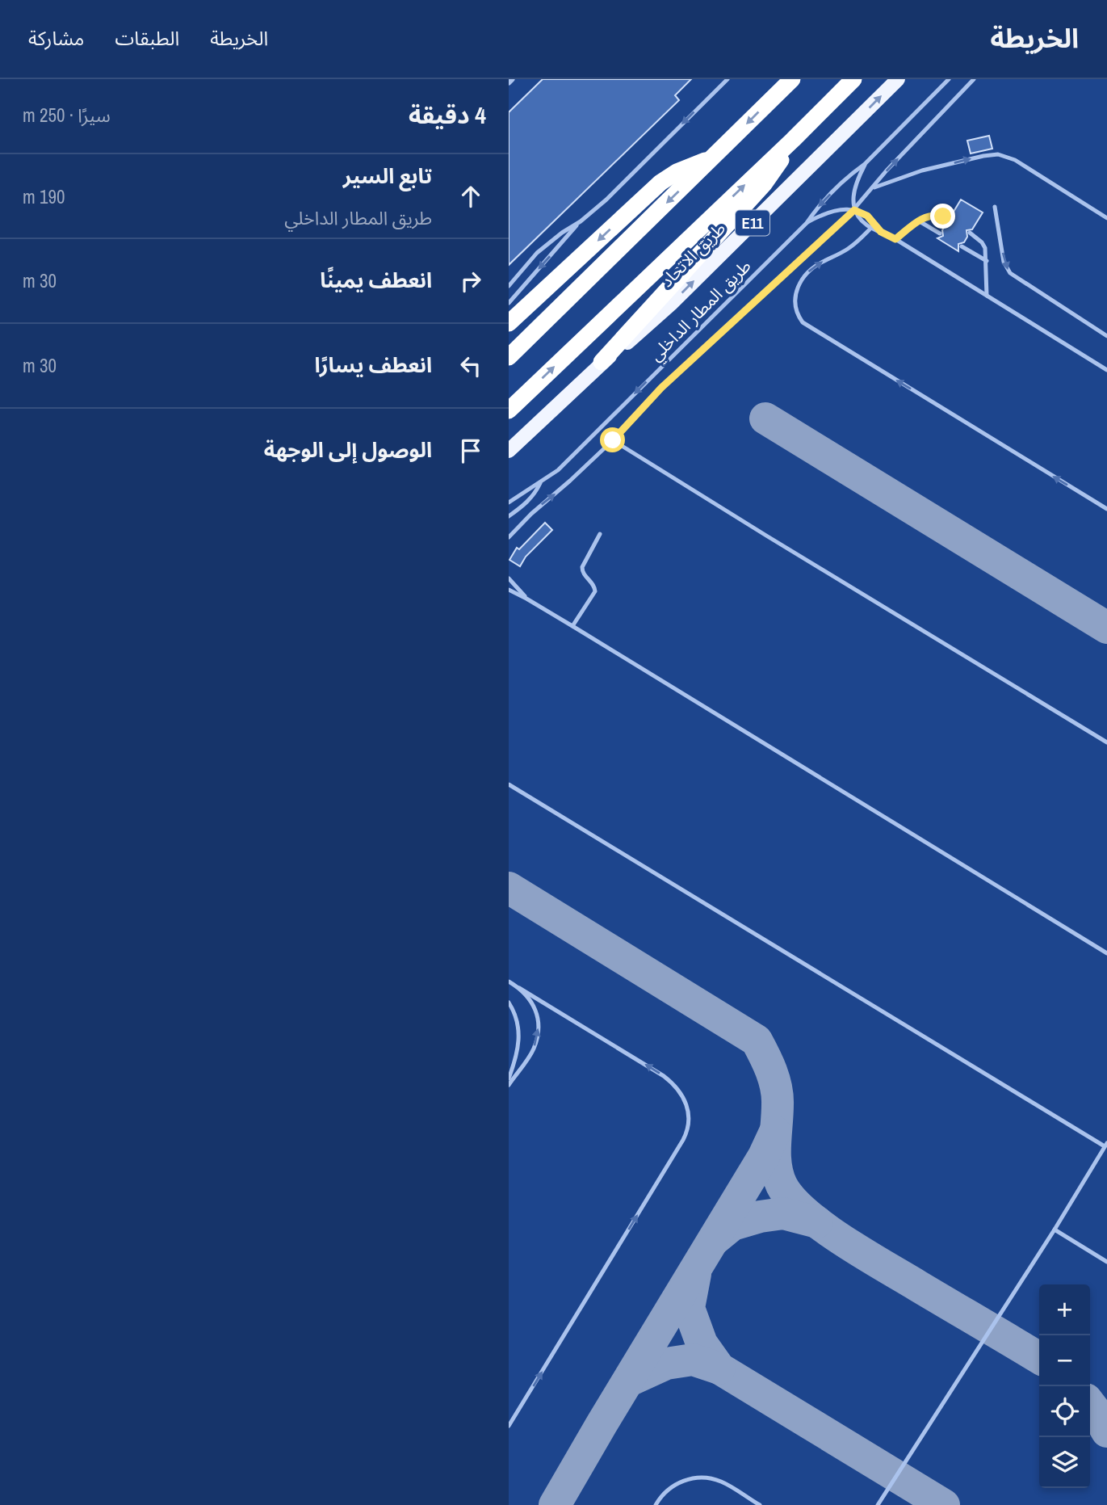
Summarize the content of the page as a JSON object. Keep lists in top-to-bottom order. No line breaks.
{"streets":{"highway":["E11","طريق الاتحاد"],"lane":["طريق المطار الداخلي"]},"page":{"header":"الخريطة","nav":["الخريطة","الطبقات","مشاركة"],"heading":["4 دقيقة","سيرًا · 250 m"],"list":[["تابع السير","طريق المطار الداخلي","190 m"],["انعطف يمينًا","30 m"],["انعطف يسارًا","30 m"],"الوصول إلى الوجهة"],"map_buttons":["+","−"]}}
